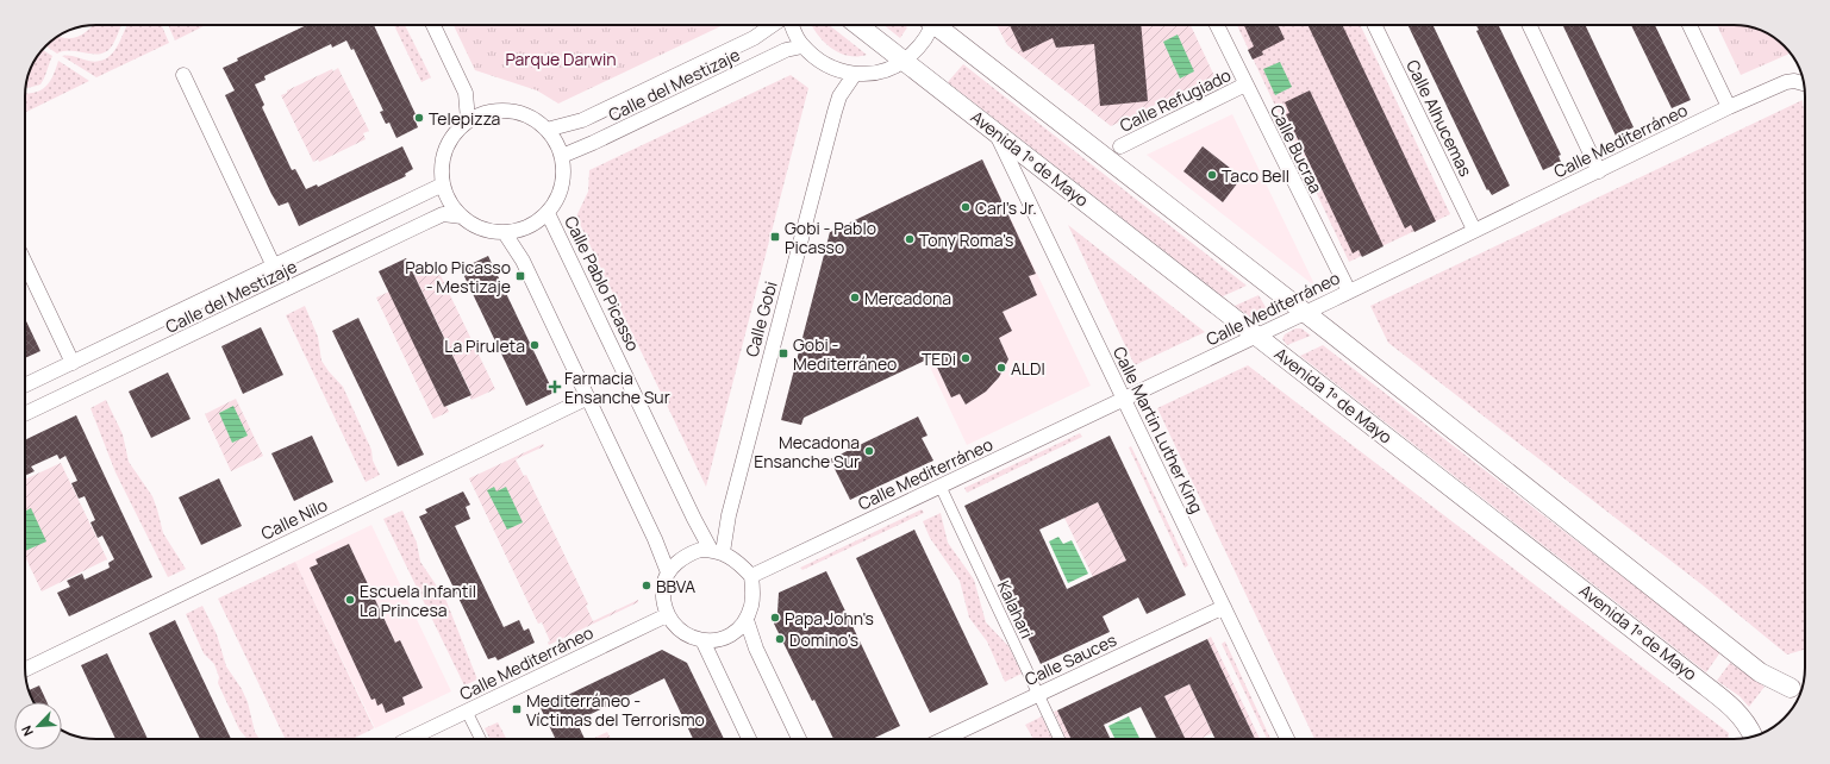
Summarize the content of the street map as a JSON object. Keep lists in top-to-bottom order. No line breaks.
{"streets":{"street":["Calle del Mestizaje","Calle Refugiado","Calle Alhucemas","Calle Mediterráneo","Calle Bucraa","Avenida 1º de Mayo","Calle Pablo Picasso","Calle Gobi","Calle Martin Luther King","Calle Nilo","Kalahari","Calle Sauces"]},"crossings":[["Calle del Mestizaje","Calle Pablo Picasso"],["Calle Refugiado","Calle Bucraa"],["Calle Alhucemas","Calle Mediterráneo"],["Calle Mediterráneo","Calle Bucraa"],["Calle Mediterráneo","Avenida 1º de Mayo"],["Calle Mediterráneo","Calle Pablo Picasso"],["Calle Mediterráneo","Calle Gobi"],["Calle Mediterráneo","Calle Martin Luther King"],["Calle Mediterráneo","Kalahari"],["Avenida 1º de Mayo","Calle Martin Luther King"],["Calle Pablo Picasso","Calle Gobi"],["Calle Martin Luther King","Calle Sauces"],["Kalahari","Calle Sauces"]],"parks":["Parque Darwin"],"places":{"other":["Telepizza","Taco Bell","Carl's Jr.","Tony Roma's","Mercadona","La Piruleta","TEDi","ALDI","Mecadona Ensanche Sur","BBVA","Escuela Infantil La Princesa","Papa John's","Domino's"],"transit":["Gobi - Pablo Picasso","Pablo Picasso - Mestizaje","Gobi - Mediterráneo","Mediterráneo - Víctimas del Terrorismo"],"health":["Farmacia Ensanche Sur"]},"north":"bottom left"}
